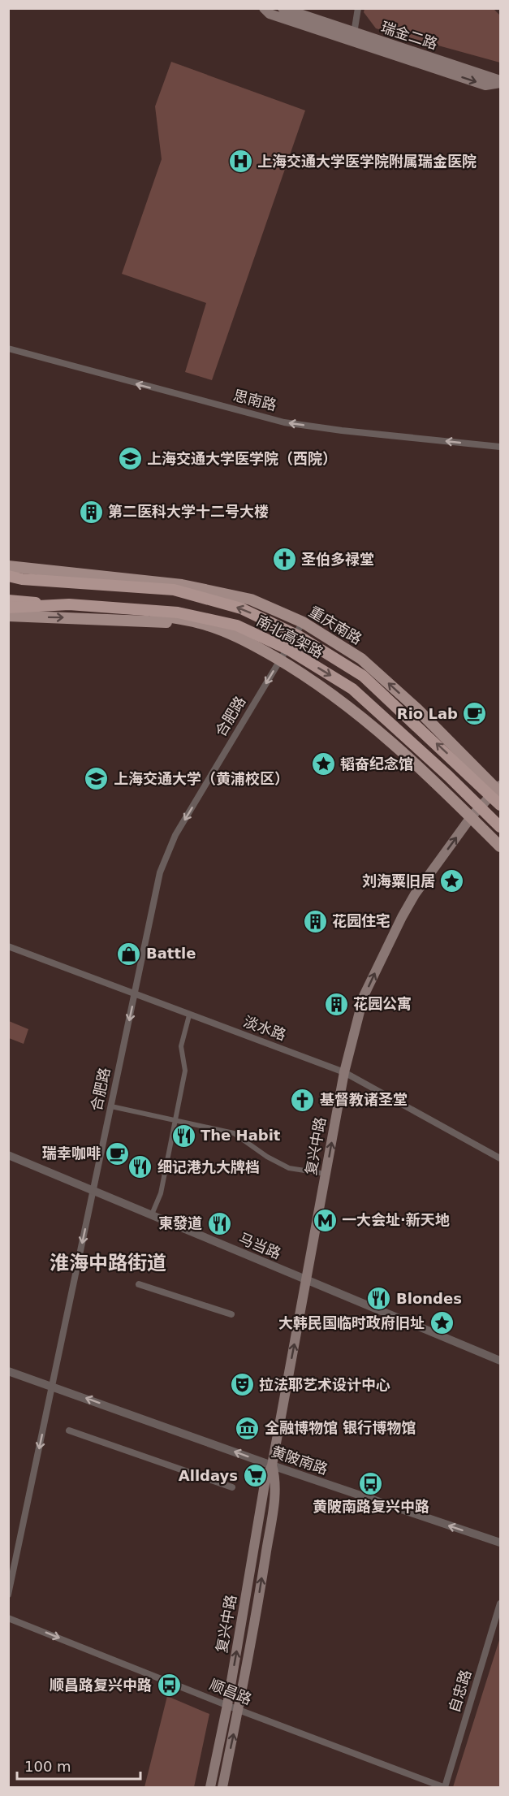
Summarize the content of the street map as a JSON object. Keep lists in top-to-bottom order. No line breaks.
{"streets":{"highway":["南北高架路"],"main road":["瑞金二路","重庆南路","复兴中路"],"street":["思南路","合肥路","淡水路","马当路","黄陂南路","自忠路","顺昌路"]},"crossings":[["重庆南路","南北高架路"],["重庆南路","合肥路"],["重庆南路","复兴中路"],["合肥路","淡水路"],["合肥路","马当路"],["合肥路","黄陂南路"],["淡水路","复兴中路"],["复兴中路","马当路"],["复兴中路","黄陂南路"],["复兴中路","顺昌路"],["自忠路","顺昌路"]],"one_way":["思南路","合肥路","复兴中路","顺昌路"],"districts":["淮海中路街道"],"places":{"hospital":["上海交通大学医学院附属瑞金医院"],"school or university":["上海交通大学医学院（西院）","上海交通大学（黄浦校区）"],"building":["第二医科大学十二号大楼","花园住宅","花园公寓"],"church":["圣伯多禄堂","基督教诸圣堂"],"cafe":["Rio Lab","瑞幸咖啡"],"place":["韬奋纪念馆","刘海粟旧居","大韩民国临时政府旧址"],"shop":["Battle"],"restaurant":["The Habit","细记港九大牌档","東發道","Blondes"],"metro station":["一大会址·新天地"],"theatre":["拉法耶艺术设计中心"],"museum":["全融博物馆 银行博物馆"],"supermarket":["Alldays"],"bus stop":["黄陂南路复兴中路","顺昌路复兴中路"]},"scale_bar":"100 m"}
